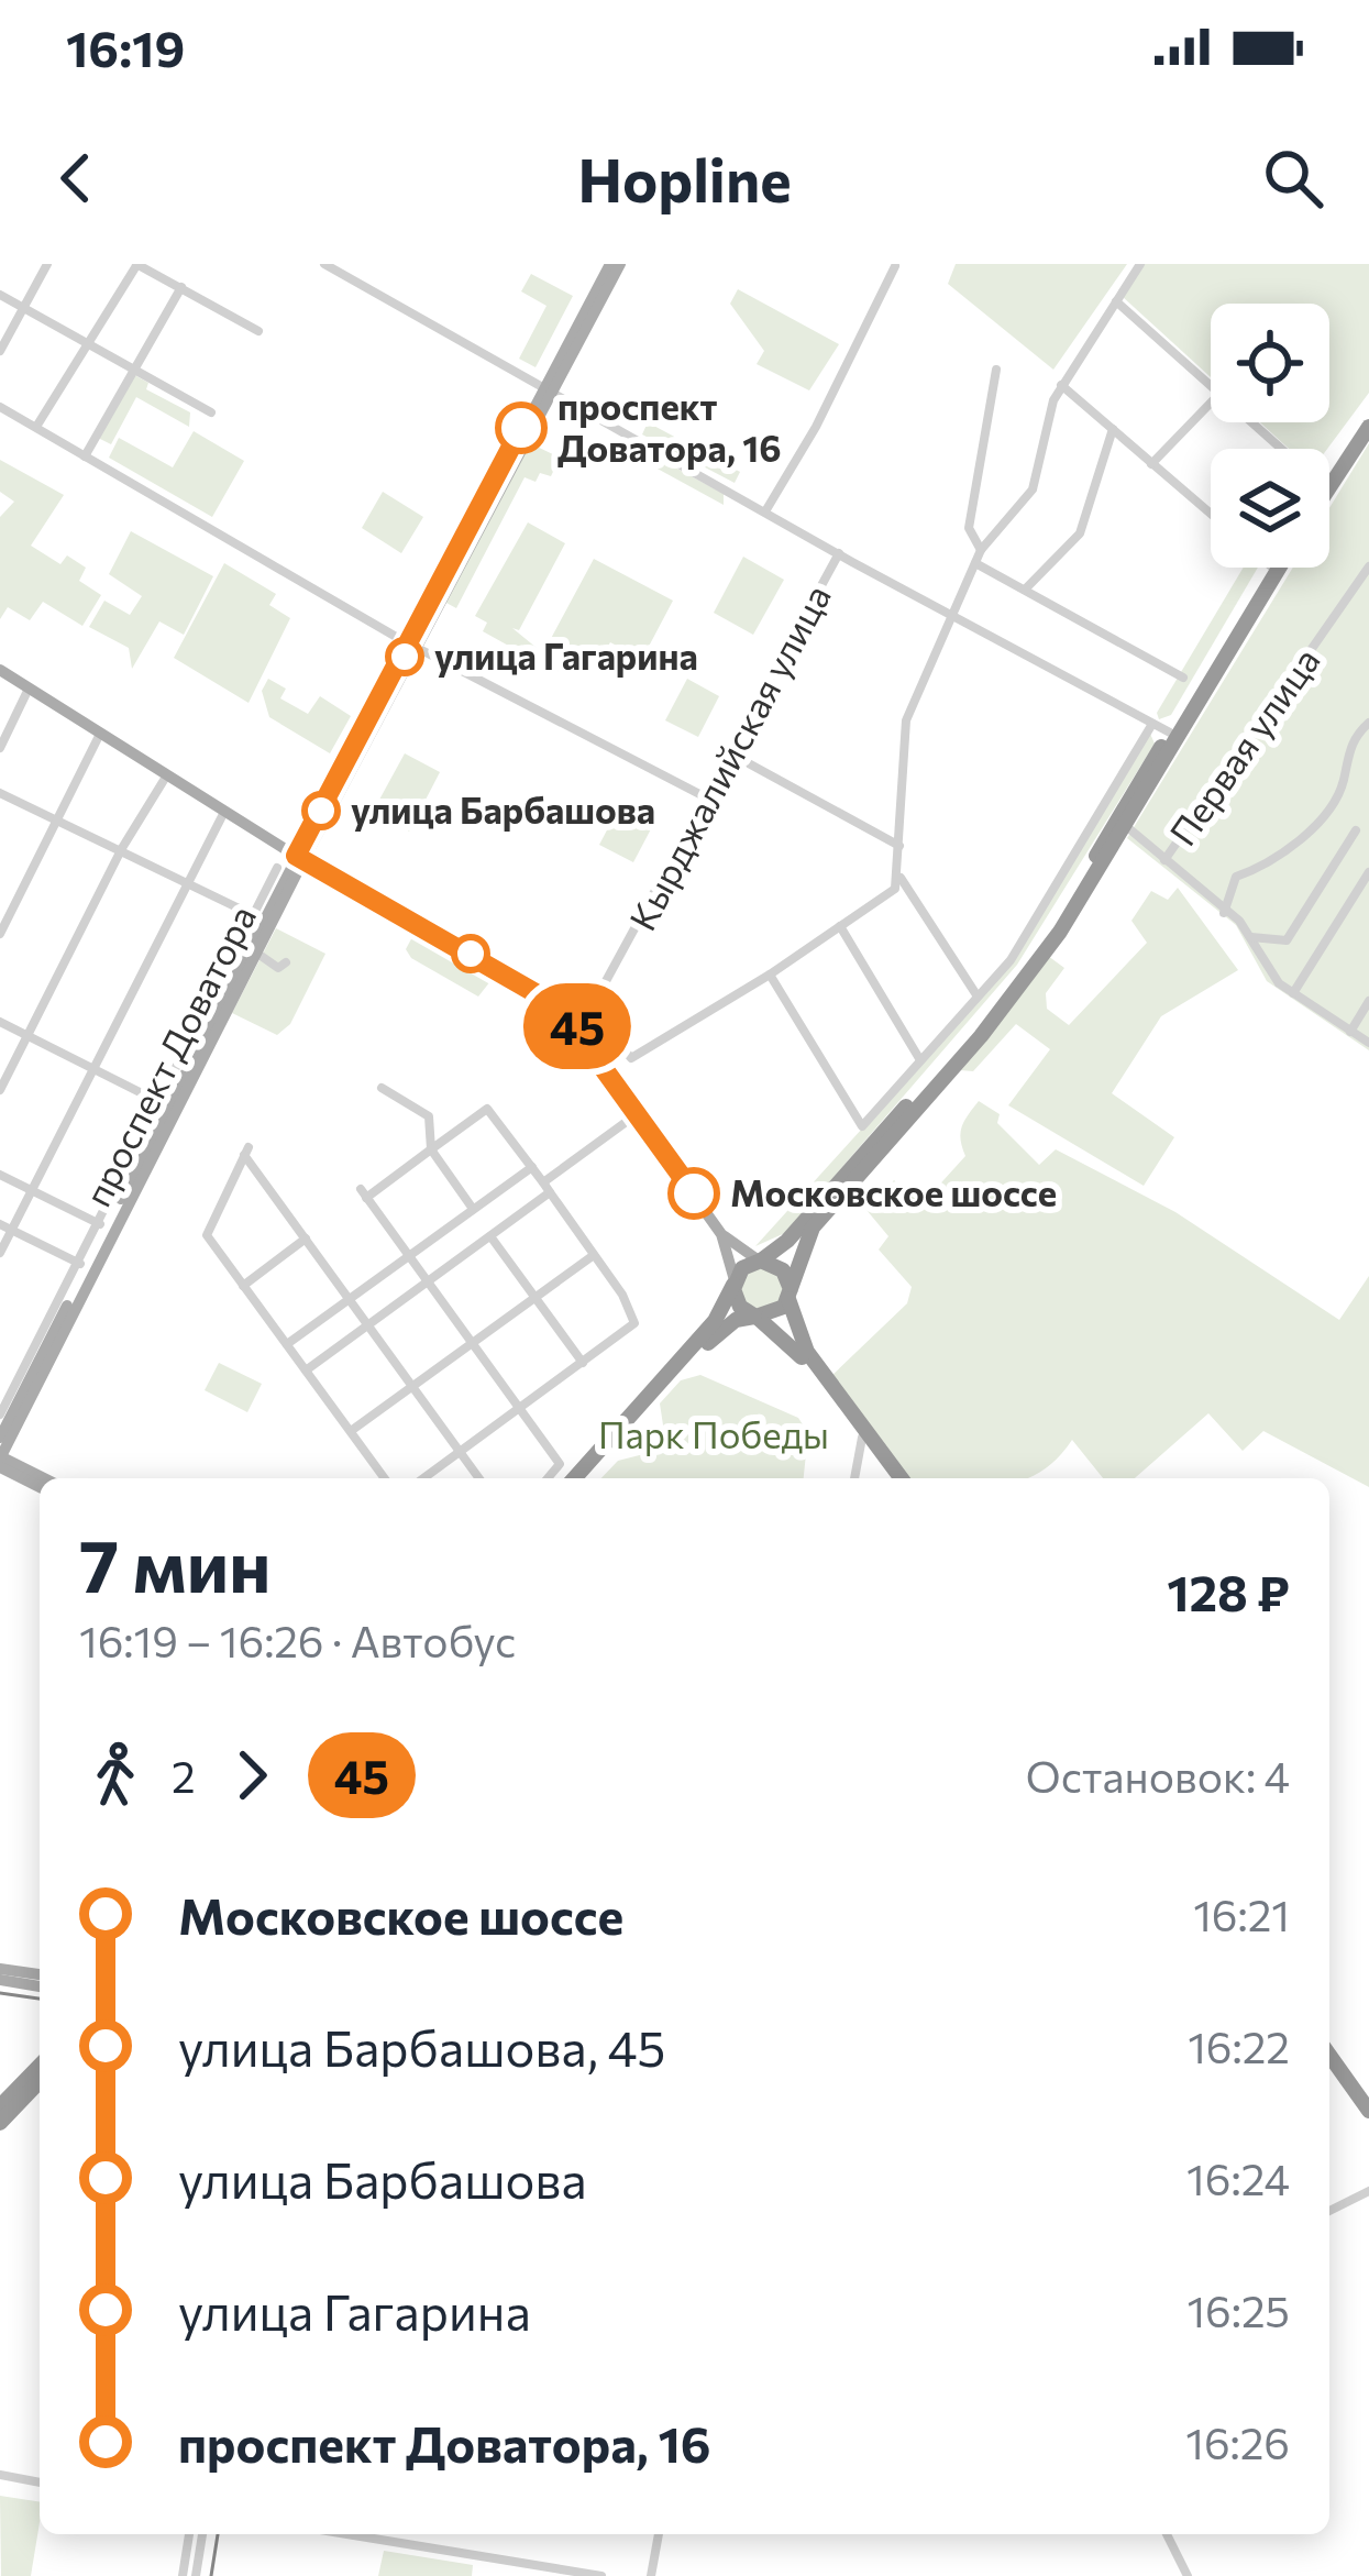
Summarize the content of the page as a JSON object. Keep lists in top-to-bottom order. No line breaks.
{"streets":{"main road":["проспект Доватора"],"street":["Первая улица","Кырджалийская улица"]},"parks":["Парк Победы"],"places":["проспект Доватора, 16","улица Гагарина","улица Барбашова","Московское шоссе"],"lines":["bus line 45"],"page":{"status":"16:19","header":"Hopline","on_map":"45","heading":["7 мин","16:19 – 16:26 · Автобус","128 ₽"],"legs":["2","45","Остановок: 4"],"list":[{"name":"Московское шоссе","value":"16:21"},{"name":"улица Барбашова, 45","value":"16:22"},{"name":"улица Барбашова","value":"16:24"},{"name":"улица Гагарина","value":"16:25"},{"name":"проспект Доватора, 16","value":"16:26"}]}}
